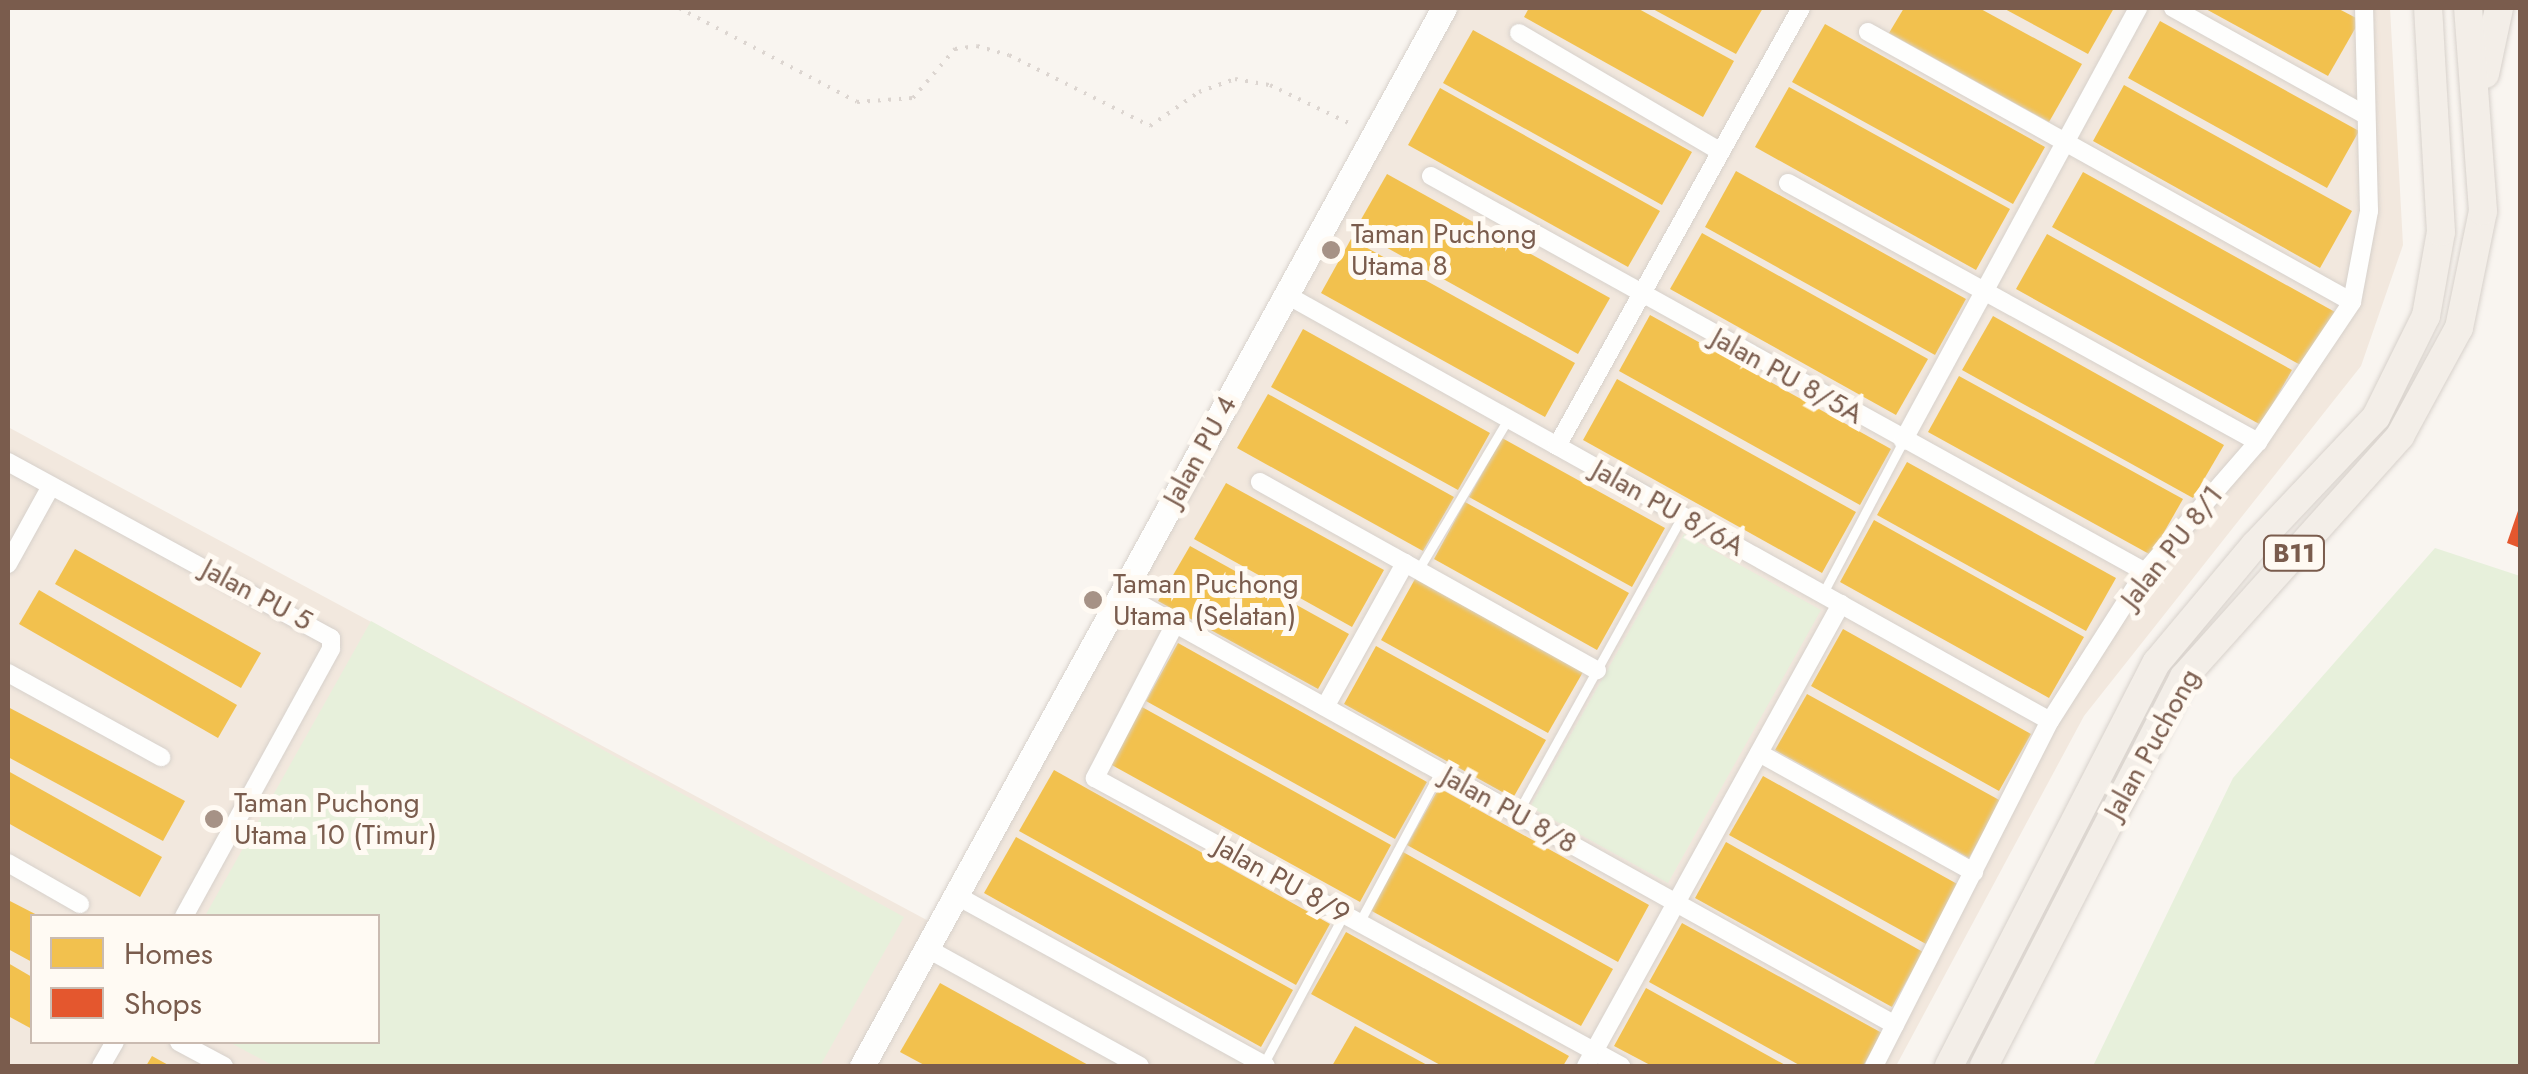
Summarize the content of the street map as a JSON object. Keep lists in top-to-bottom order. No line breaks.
{"streets":{"main road":["B11","Jalan Puchong"],"street":["Jalan PU 8/5A","Jalan PU 4","Jalan PU 8/6A","Jalan PU 8/1","Jalan PU 5","Jalan PU 8/8","Jalan PU 8/9"]},"crossings":[["Jalan PU 8/5A","Jalan PU 8/1"],["Jalan PU 4","Jalan PU 8/6A"],["Jalan PU 4","Jalan PU 8/8"],["Jalan PU 8/6A","Jalan PU 8/1"],["Jalan PU 8/1","Jalan PU 8/8"],["Jalan PU 8/8","Jalan PU 8/9"]],"places":["Taman Puchong Utama 8","Taman Puchong Utama (Selatan)","Taman Puchong Utama 10 (Timur)"],"legend":["Homes","Shops"]}
